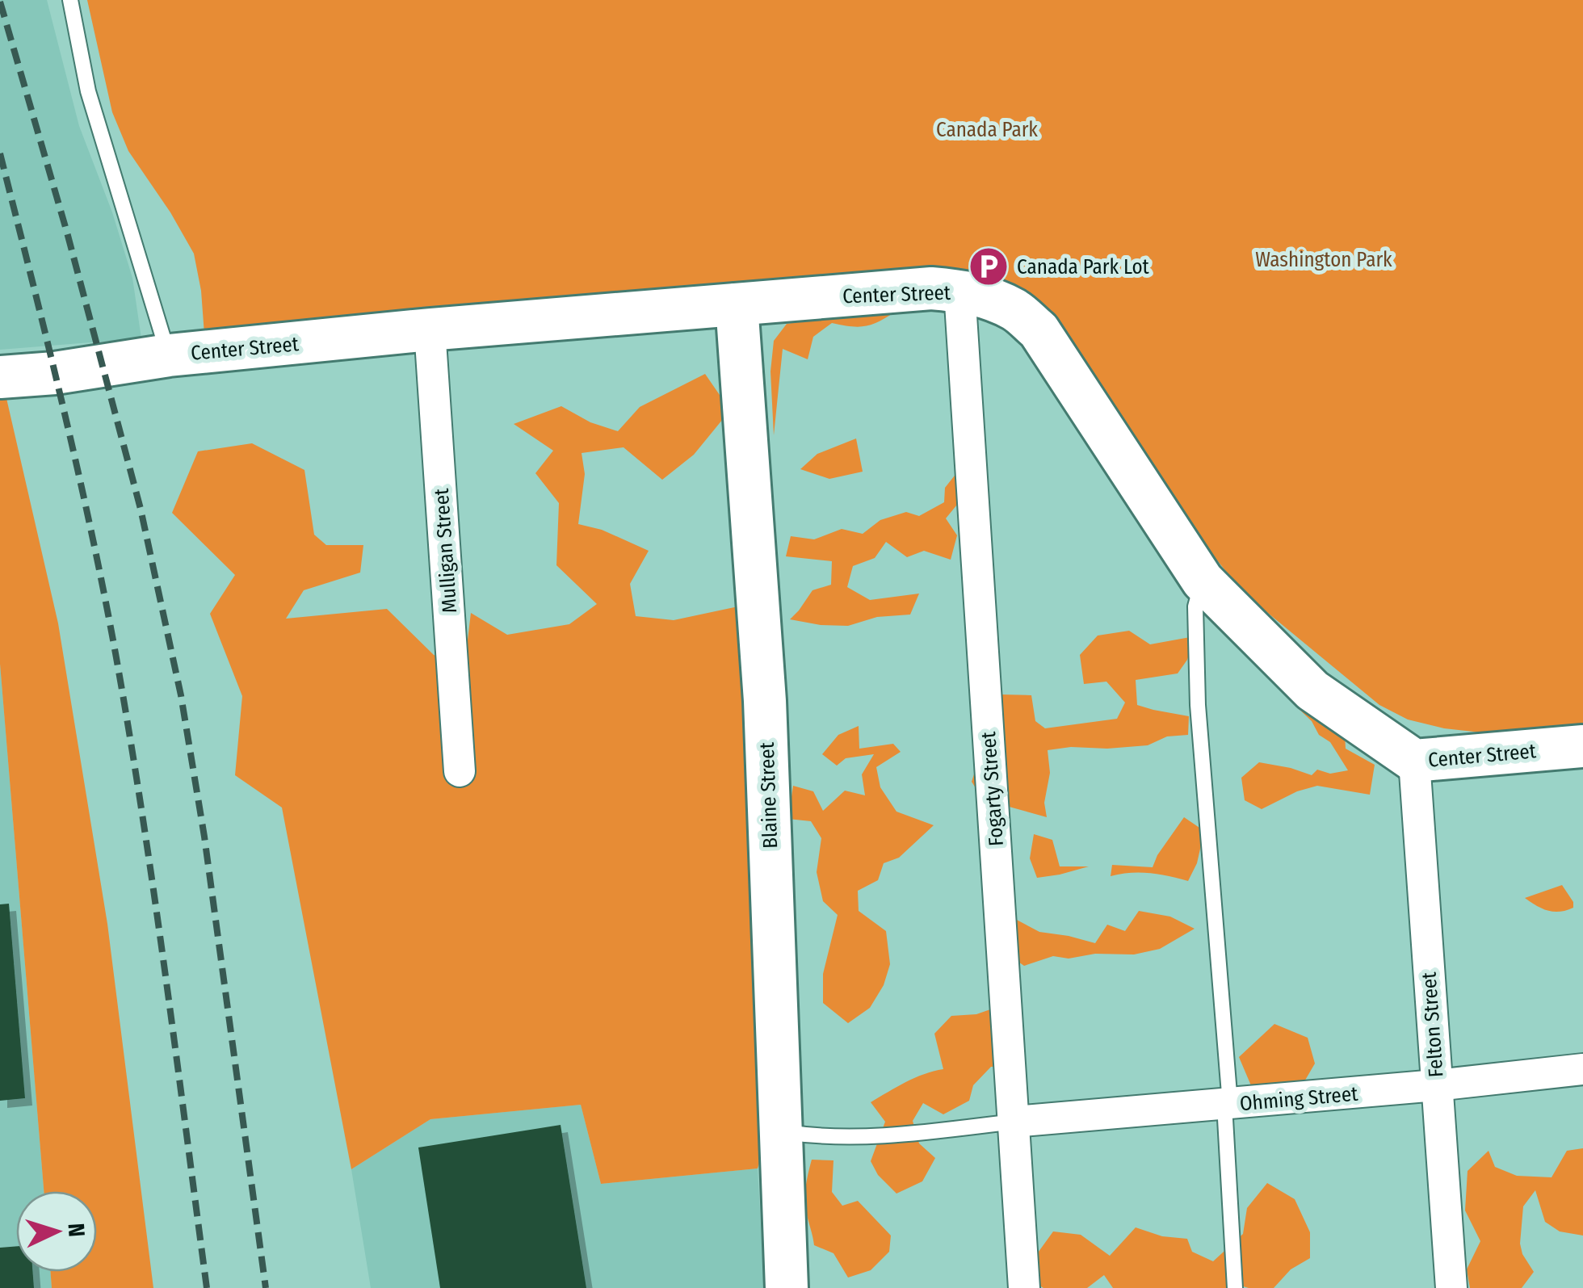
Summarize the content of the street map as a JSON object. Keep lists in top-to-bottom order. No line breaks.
{"streets":{"street":["Center Street","Mulligan Street","Fogarty Street","Blaine Street","Felton Street","Ohming Street"]},"crossings":[["Center Street","Mulligan Street"],["Center Street","Fogarty Street"],["Center Street","Blaine Street"],["Center Street","Felton Street"],["Fogarty Street","Ohming Street"],["Felton Street","Ohming Street"]],"parks":["Canada Park","Washington Park"],"places":{"parking":["Canada Park Lot"]},"north":"right"}
